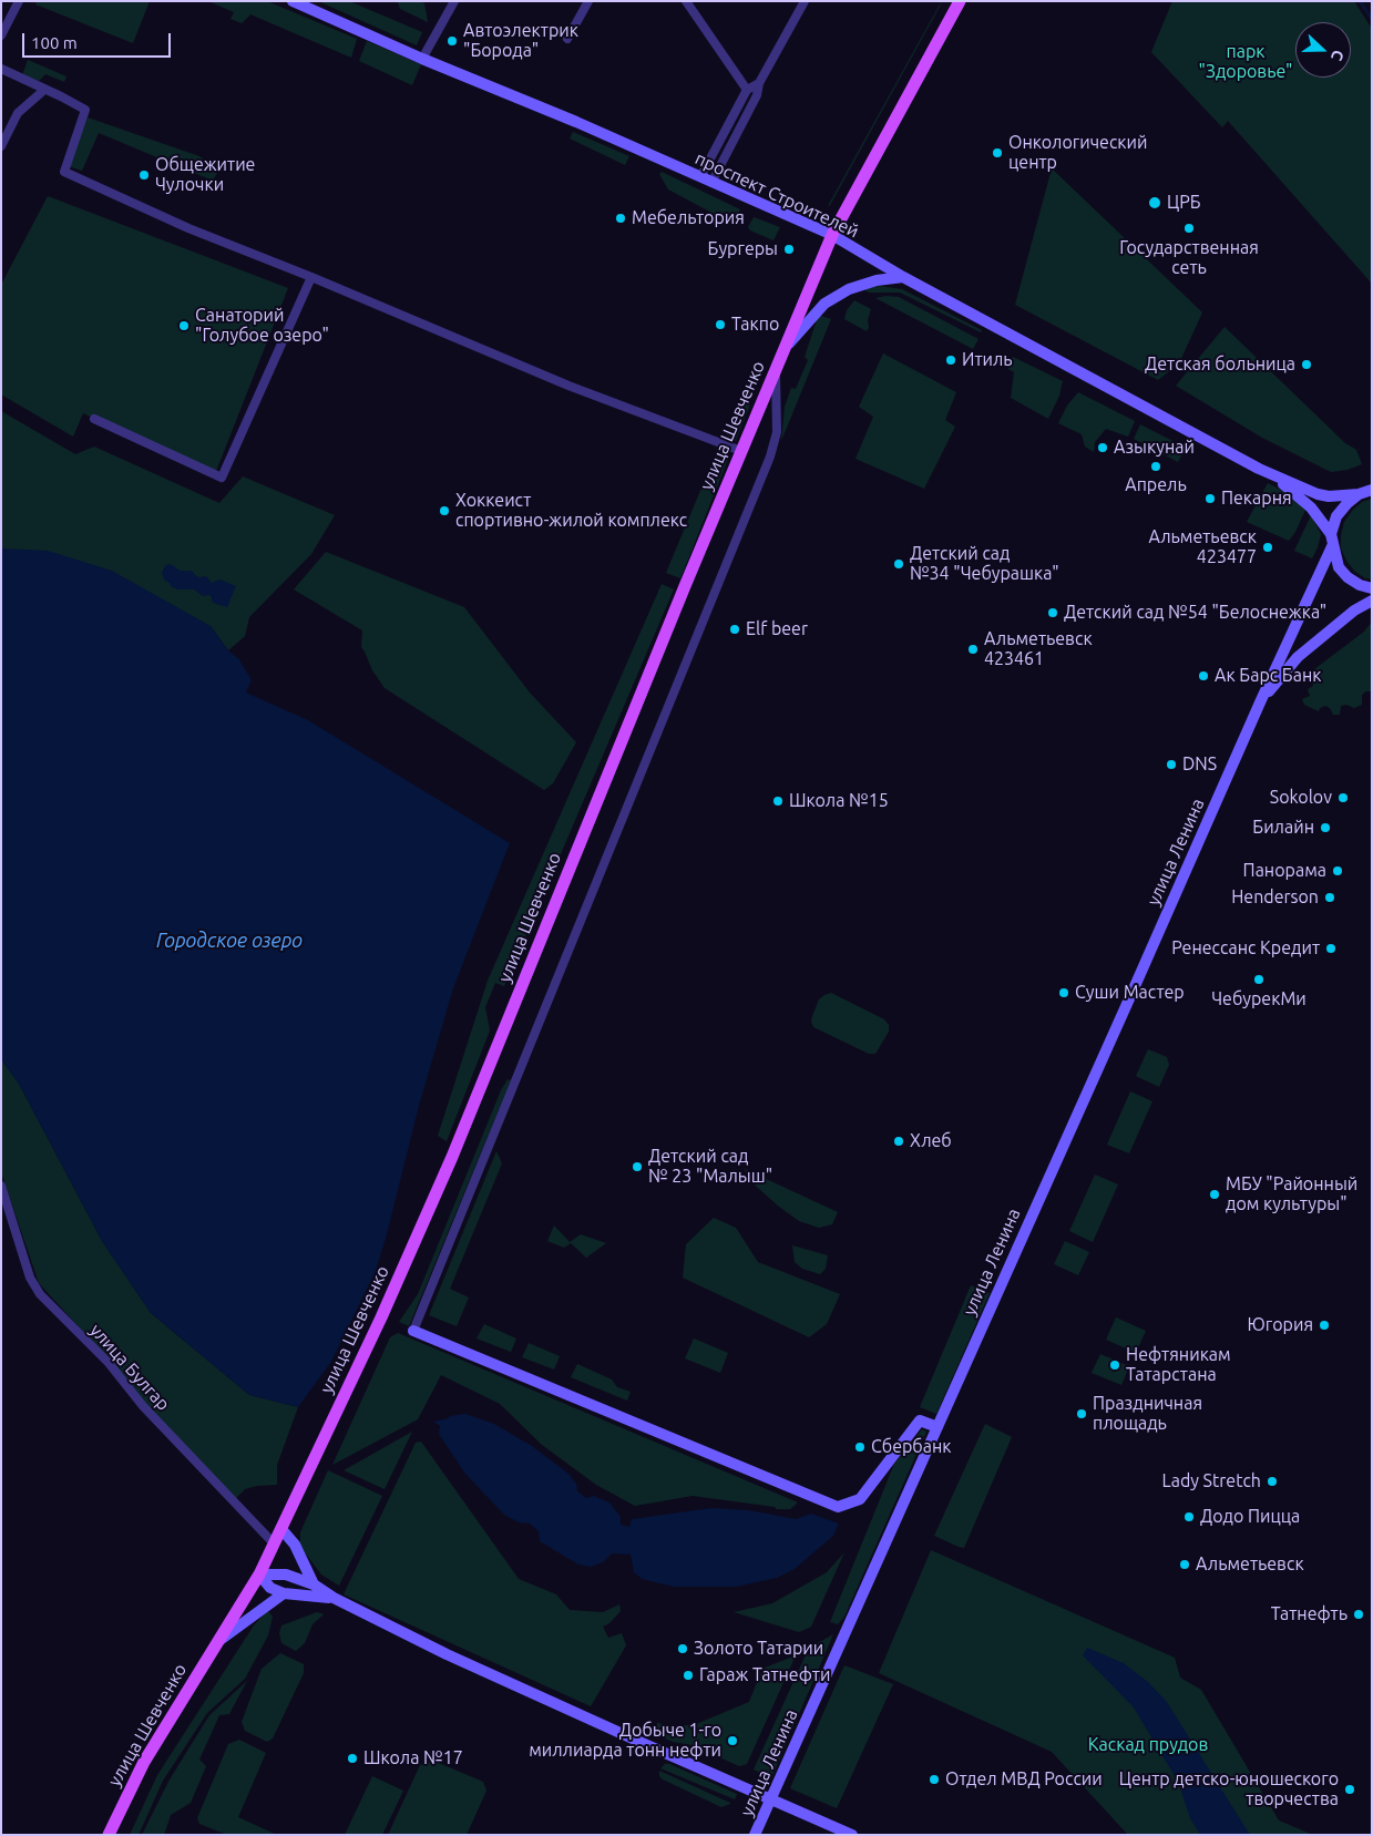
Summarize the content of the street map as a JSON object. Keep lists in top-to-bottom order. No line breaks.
{"streets":{"main road":["улица Шевченко"],"street":["проспект Строителей","улица Ленина","улица Булгар"]},"crossings":[["проспект Строителей","улица Шевченко"],["проспект Строителей","улица Ленина"],["улица Шевченко","улица Булгар"]],"water":["Городское озеро"],"parks":["парк \"Здоровье\"","Каскад прудов"],"places":["Автоэлектрик \"Борода\"","Онкологический центр","Общежитие Чулочки","ЦРБ","Мебельтория","Государственная сеть","Бургеры","Такпо","Санаторий \"Голубое озеро\"","Итиль","Детская больница","Азыкунай","Апрель","Пекарня","Хоккеист спортивно-жилой комплекс","Альметьевск 423477","Детский сад №34 \"Чебурашка\"","Детский сад №54 \"Белоснежка\"","Elf beer","Альметьевск 423461","Ак Барс Банк","DNS","Sokolov","Школа №15","Билайн","Панорама","Henderson","Ренессанс Кредит","ЧебурекМи","Суши Мастер","Хлеб","Детский сад № 23 \"Малыш\"","МБУ \"Районный дом культуры\"","Югория","Нефтяникам Татарстана","Праздничная площадь","Сбербанк","Lady Stretch","Додо Пицца","Альметьевск","Татнефть","Золото Татарии","Гараж Татнефти","Добыче 1-го миллиарда тонн нефти","Школа №17","Отдел МВД России","Центр детско-юношеского творчества"],"scale_bar":"100 m","north":"right"}
